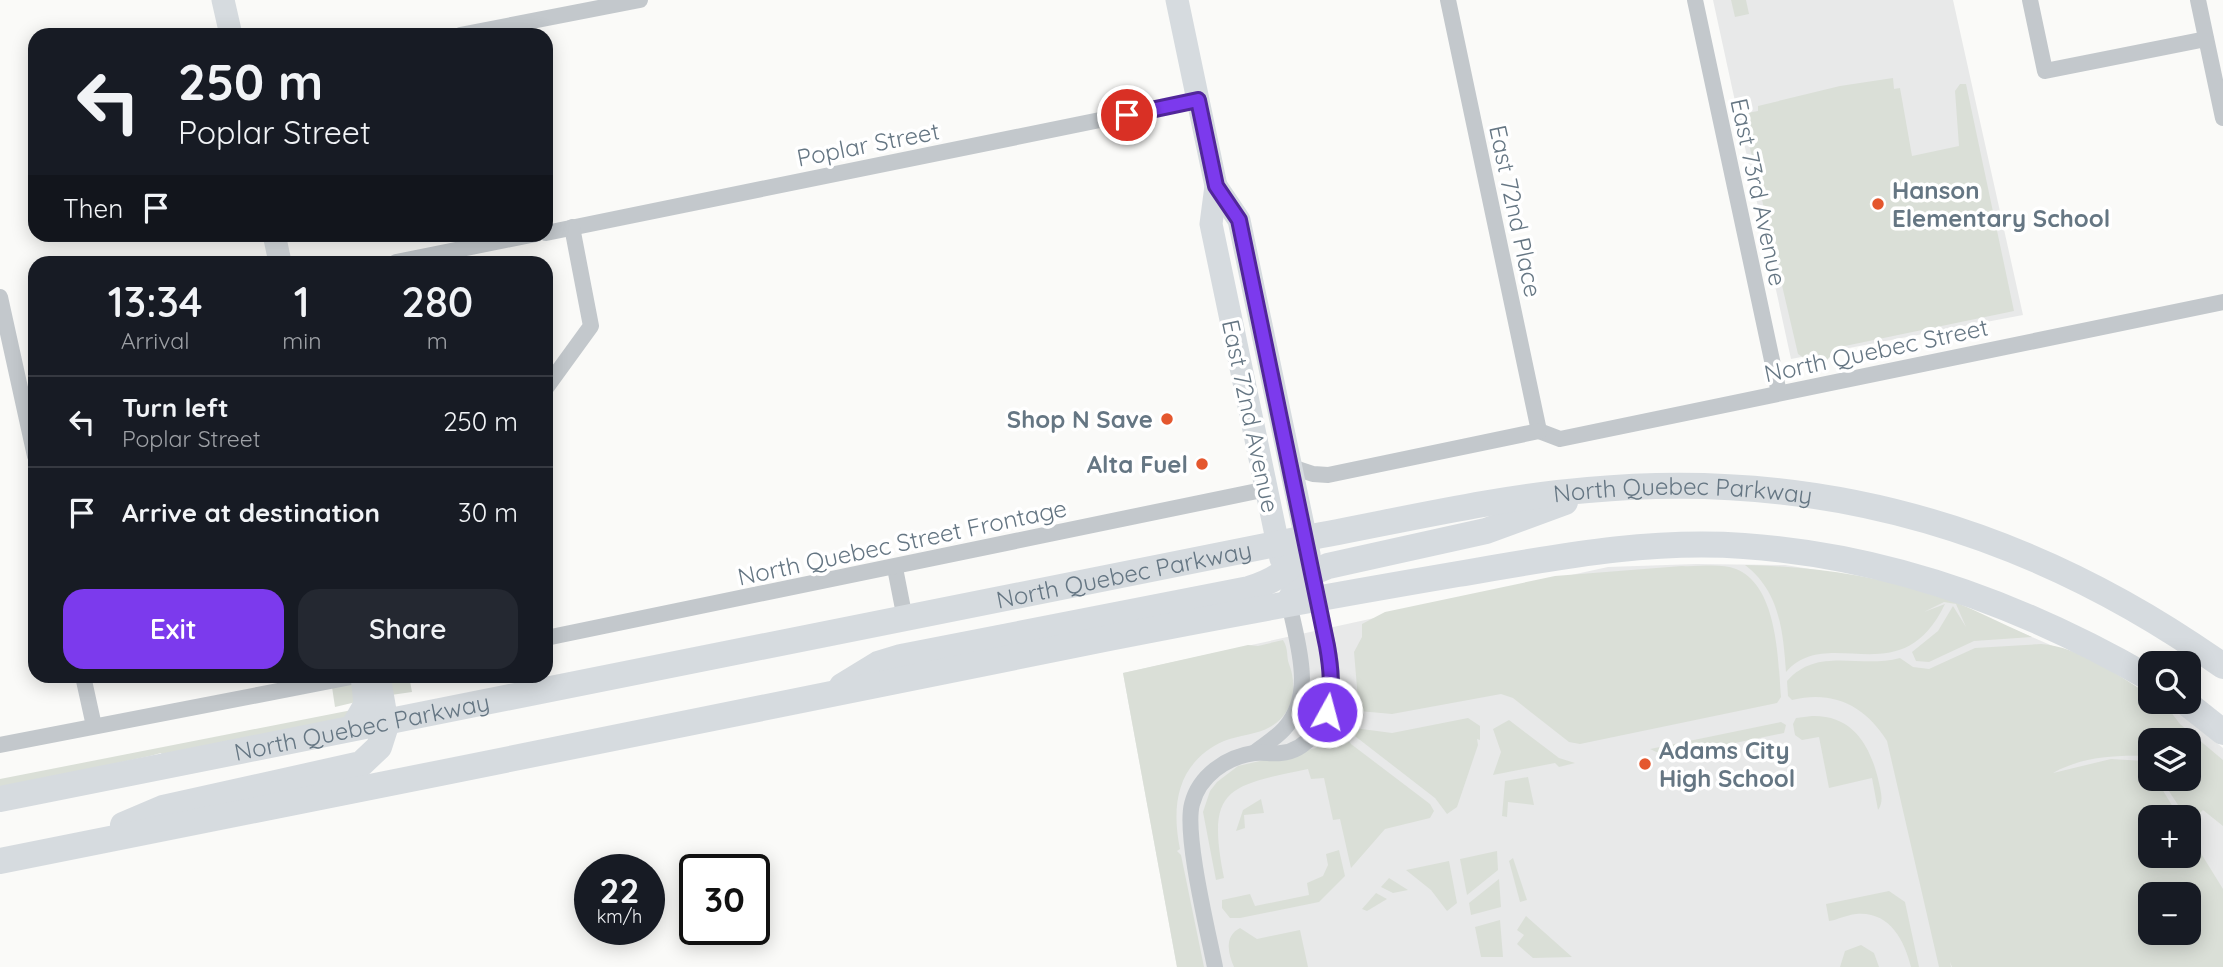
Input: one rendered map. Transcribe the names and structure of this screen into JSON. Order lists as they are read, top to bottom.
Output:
{
  "streets": {
    "main road": ["East 72nd Avenue", "North Quebec Parkway"],
    "street": [
      "Poplar Street",
      "East 73rd Avenue",
      "East 72nd Place",
      "North Quebec Street",
      "North Quebec Street Frontage"
    ]
  },
  "crossings": [
    ["Poplar Street", "East 72nd Avenue"],
    ["East 73rd Avenue", "North Quebec Street"],
    ["East 72nd Place", "North Quebec Street"],
    ["East 72nd Avenue", "North Quebec Parkway"],
    ["East 72nd Avenue", "North Quebec Street Frontage"]
  ],
  "places": [
    "Hanson Elementary School",
    "Shop N Save",
    "Alta Fuel",
    "Adams City High School"
  ],
  "page": {
    "turn": ["250 m", "Poplar Street"],
    "then": "Then",
    "eta": [
      "13:34",
      "Arrival",
      "1",
      "min",
      "280",
      "m"
    ],
    "list": [
      {
        "name": "Turn left",
        "note": "Poplar Street",
        "value": "250 m"
      },
      {
        "name": "Arrive at destination",
        "value": "30 m"
      }
    ],
    "buttons": ["Exit", "Share"],
    "map_buttons": ["+", "−"],
    "speed": "22 km/h",
    "limit": "30"
  }
}
